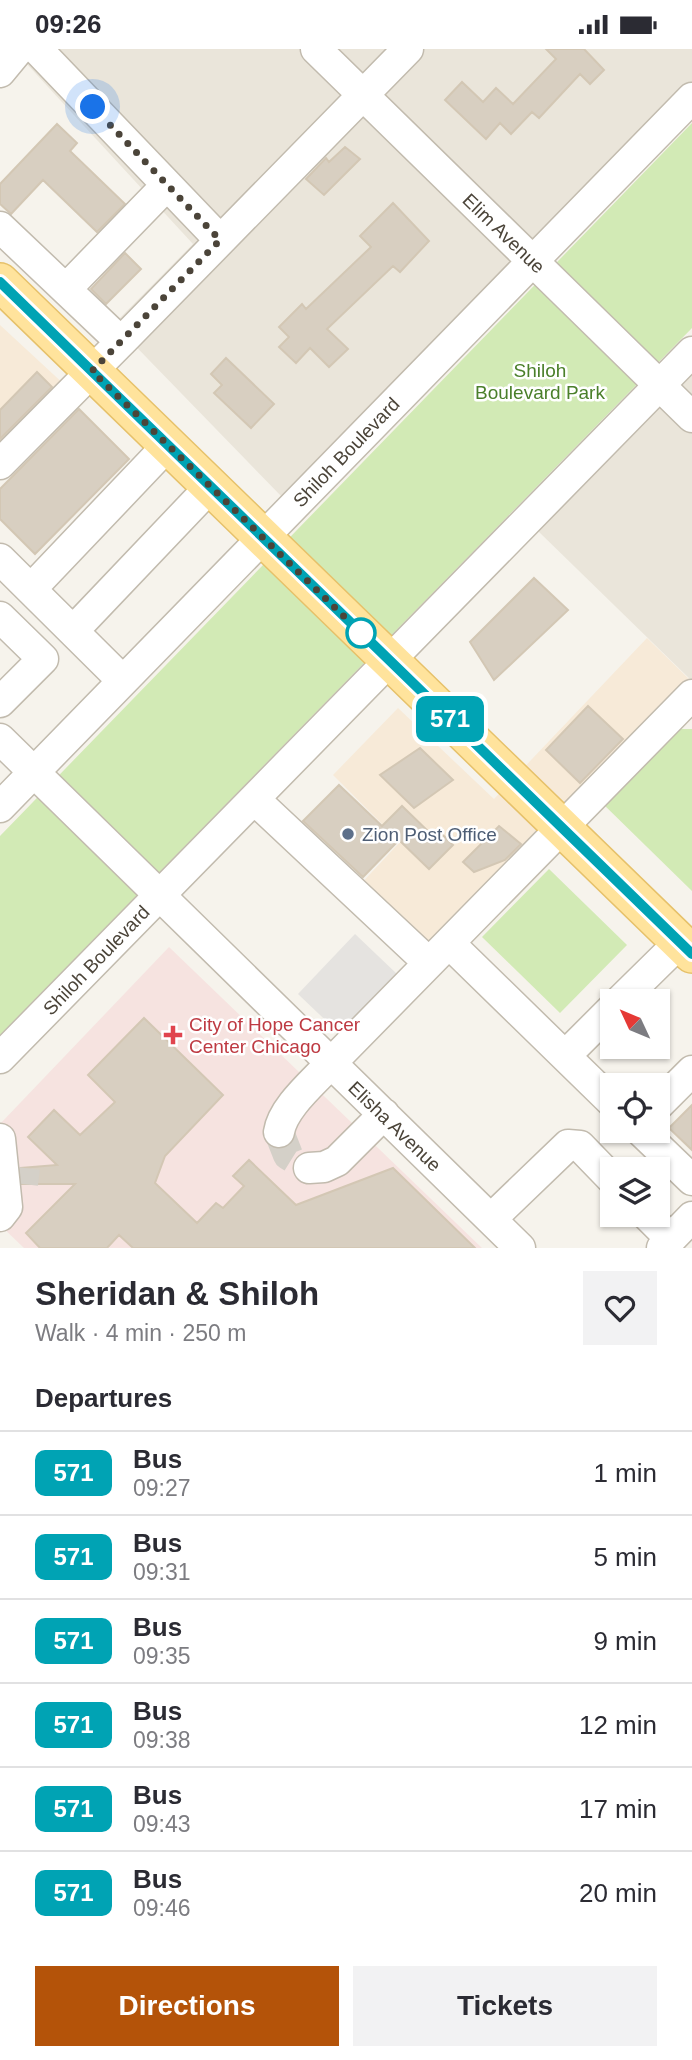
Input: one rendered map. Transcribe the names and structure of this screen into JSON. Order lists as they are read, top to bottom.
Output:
{
  "streets": {
    "street": ["Elim Avenue", "Shiloh Boulevard", "Elisha Avenue"]
  },
  "crossings": [
    ["Elim Avenue", "Shiloh Boulevard"],
    ["Shiloh Boulevard", "Elisha Avenue"]
  ],
  "parks": ["Shiloh Boulevard Park"],
  "places": {
    "other": ["Zion Post Office"],
    "health": ["City of Hope Cancer Center Chicago"]
  },
  "lines": ["bus line 571"],
  "north": "top left",
  "page": {
    "status": "09:26",
    "on_map": "571",
    "heading": [
      ["Sheridan & Shiloh", "Walk · 4 min · 250 m"],
      "Departures"
    ],
    "list": [
      {
        "mark": "571",
        "name": "Bus",
        "note": "09:27",
        "value": "1 min"
      },
      {
        "mark": "571",
        "name": "Bus",
        "note": "09:31",
        "value": "5 min"
      },
      {
        "mark": "571",
        "name": "Bus",
        "note": "09:35",
        "value": "9 min"
      },
      {
        "mark": "571",
        "name": "Bus",
        "note": "09:38",
        "value": "12 min"
      },
      {
        "mark": "571",
        "name": "Bus",
        "note": "09:43",
        "value": "17 min"
      },
      {
        "mark": "571",
        "name": "Bus",
        "note": "09:46",
        "value": "20 min"
      }
    ],
    "buttons": ["Directions", "Tickets"]
  }
}
